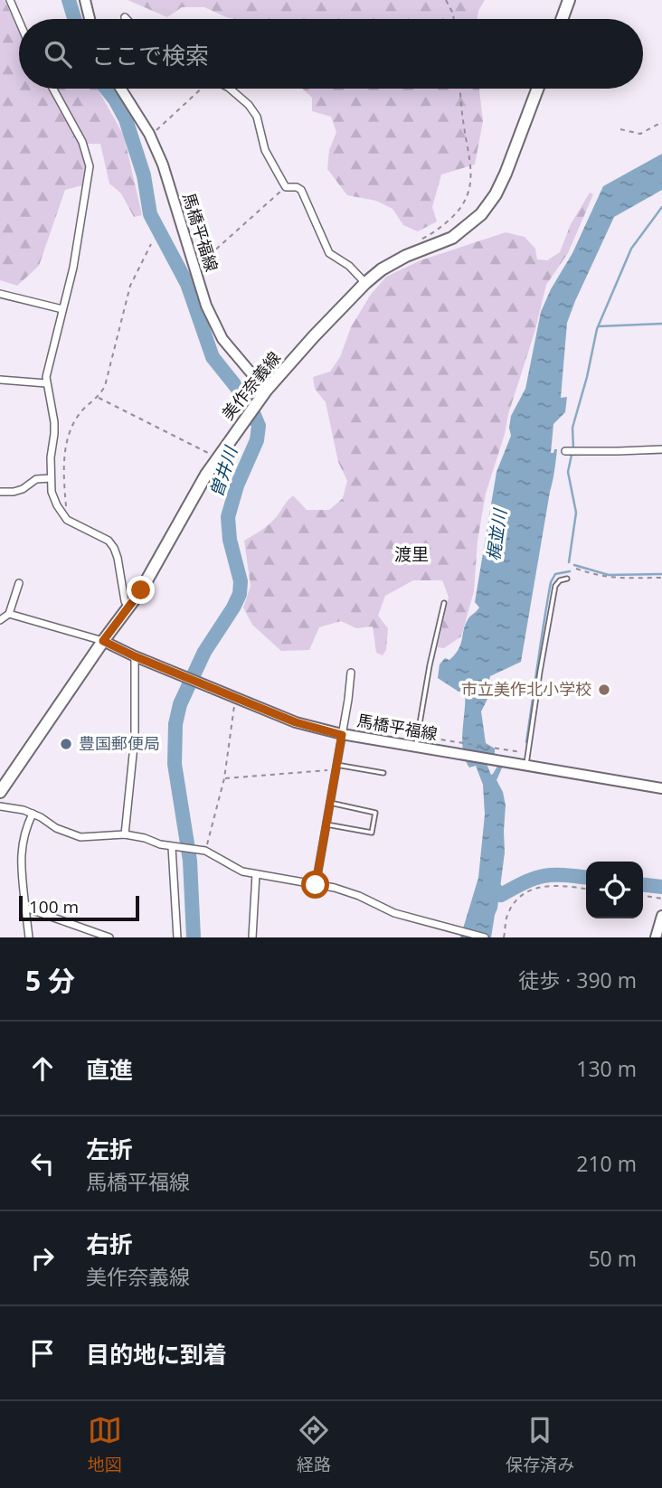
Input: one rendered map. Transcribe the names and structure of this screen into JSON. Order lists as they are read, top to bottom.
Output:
{
  "streets": {
    "main road": ["馬橋平福線", "美作奈義線"]
  },
  "crossings": [
    ["馬橋平福線", "美作奈義線"]
  ],
  "districts": ["渡里"],
  "water": ["曽井川", "梶並川"],
  "places": ["市立美作北小学校", "豊国郵便局"],
  "scale_bar": "100 m",
  "page": {
    "search": "ここで検索",
    "scale": "100 m",
    "heading": ["5 分", "徒歩 · 390 m"],
    "list": [
      ["直進", "130 m"],
      ["左折", "馬橋平福線", "210 m"],
      ["右折", "美作奈義線", "50 m"],
      "目的地に到着"
    ],
    "nav": ["地図", "経路", "保存済み"]
  }
}
